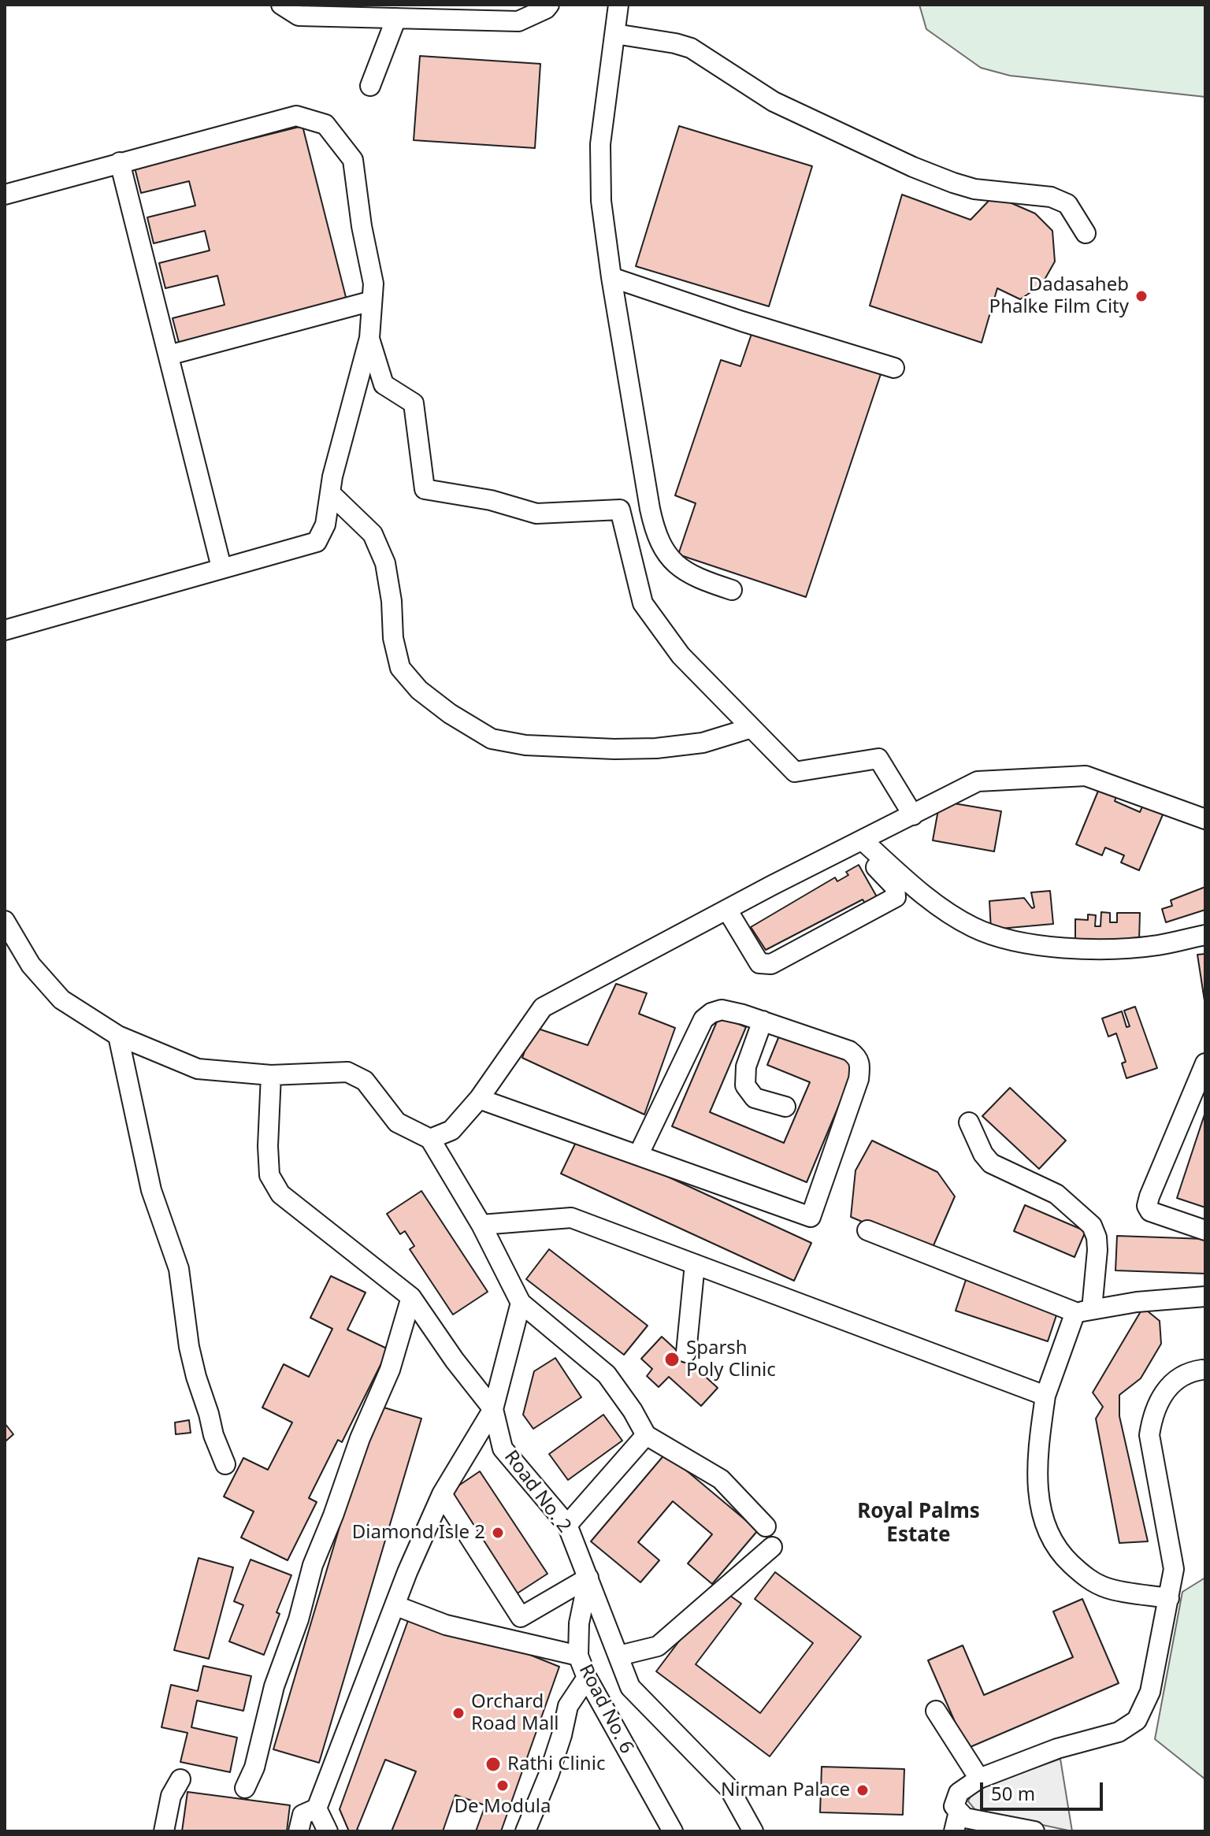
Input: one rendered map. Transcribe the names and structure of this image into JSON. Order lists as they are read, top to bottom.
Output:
{
  "streets": {
    "street": ["Road No. 2", "Road No. 6"]
  },
  "crossings": [
    ["Road No. 2", "Road No. 6"]
  ],
  "districts": ["Royal Palms Estate"],
  "places": [
    "Dadasaheb Phalke Film City",
    "Sparsh Poly Clinic",
    "Diamond Isle 2",
    "Orchard Road Mall",
    "Rathi Clinic",
    "De Modula",
    "Nirman Palace"
  ],
  "scale_bar": "50 m"
}
